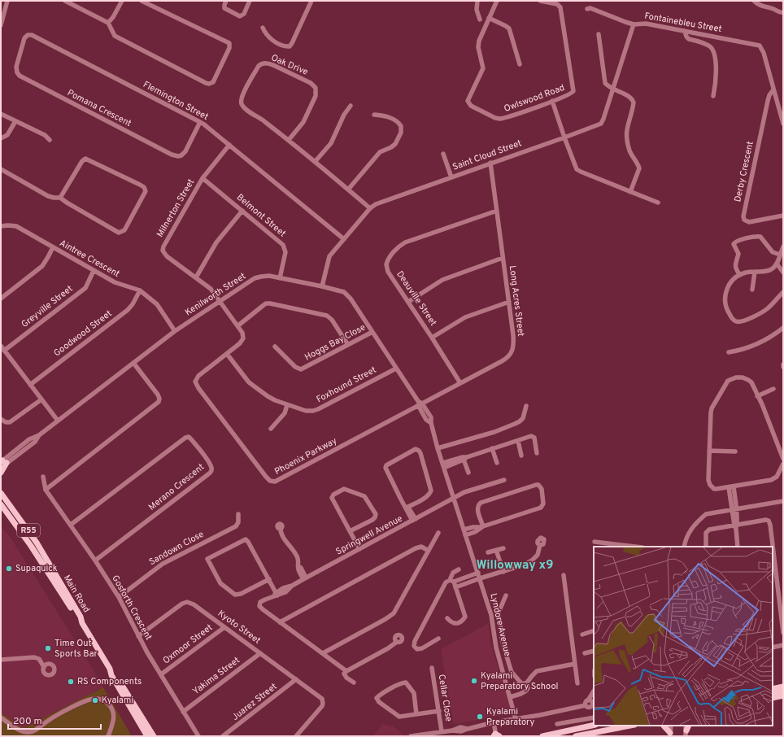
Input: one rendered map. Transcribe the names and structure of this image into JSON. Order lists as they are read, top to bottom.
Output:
{
  "streets": {
    "main road": ["R55", "Main Road"],
    "street": [
      "Fontainebleu Street",
      "Oak Drive",
      "Owlswood Road",
      "Flemington Street",
      "Pomana Crescent",
      "Saint Cloud Street",
      "Derby Crescent",
      "Milnerton Street",
      "Belmont Street",
      "Aintree Crescent",
      "Kenilworth Street",
      "Deauville Street",
      "Long Acres Street",
      "Greyville Street",
      "Goodwood Street",
      "Hoggs Bay Close",
      "Foxhound Street",
      "Phoenix Parkway",
      "Merano Crescent",
      "Springwell Avenue",
      "Sandown Close",
      "Gosforth Crescent",
      "Lyndore Avenue",
      "Kyoto Street",
      "Oxmoor Street",
      "Yakima Street",
      "Cellar Close",
      "Juarez Street"
    ]
  },
  "crossings": [
    ["Fontainebleu Street", "Saint Cloud Street"],
    ["Fontainebleu Street", "Derby Crescent"],
    ["Oak Drive", "Saint Cloud Street"],
    ["Flemington Street", "Pomana Crescent"],
    ["Flemington Street", "Saint Cloud Street"],
    ["Flemington Street", "Milnerton Street"],
    ["Saint Cloud Street", "Kenilworth Street"],
    ["Saint Cloud Street", "Long Acres Street"],
    ["Milnerton Street", "Belmont Street"],
    ["Milnerton Street", "Kenilworth Street"],
    ["Milnerton Street", "Foxhound Street"],
    ["Milnerton Street", "Phoenix Parkway"],
    ["Belmont Street", "Kenilworth Street"],
    ["Aintree Crescent", "Kenilworth Street"],
    ["Aintree Crescent", "Greyville Street"],
    ["Aintree Crescent", "Goodwood Street"],
    ["Kenilworth Street", "Long Acres Street"],
    ["Kenilworth Street", "Hoggs Bay Close"],
    ["Kenilworth Street", "Foxhound Street"],
    ["Kenilworth Street", "Phoenix Parkway"],
    ["Kenilworth Street", "Lyndore Avenue"],
    ["Deauville Street", "Long Acres Street"],
    ["Long Acres Street", "Phoenix Parkway"],
    ["Long Acres Street", "Lyndore Avenue"],
    ["Phoenix Parkway", "Lyndore Avenue"],
    ["Merano Crescent", "Gosforth Crescent"],
    ["R55", "Main Road"],
    ["Springwell Avenue", "Lyndore Avenue"],
    ["Sandown Close", "Gosforth Crescent"],
    ["Gosforth Crescent", "Kyoto Street"],
    ["Gosforth Crescent", "Oxmoor Street"],
    ["Gosforth Crescent", "Yakima Street"],
    ["Kyoto Street", "Oxmoor Street"],
    ["Kyoto Street", "Yakima Street"],
    ["Kyoto Street", "Juarez Street"]
  ],
  "districts": ["Willowway x9"],
  "places": [
    "Supaquick",
    "Time Out Sports Bar",
    "Kyalami Preparatory School",
    "RS Components",
    "Kyalami",
    "Kyalami Preparatory"
  ],
  "scale_bar": "200 m"
}
